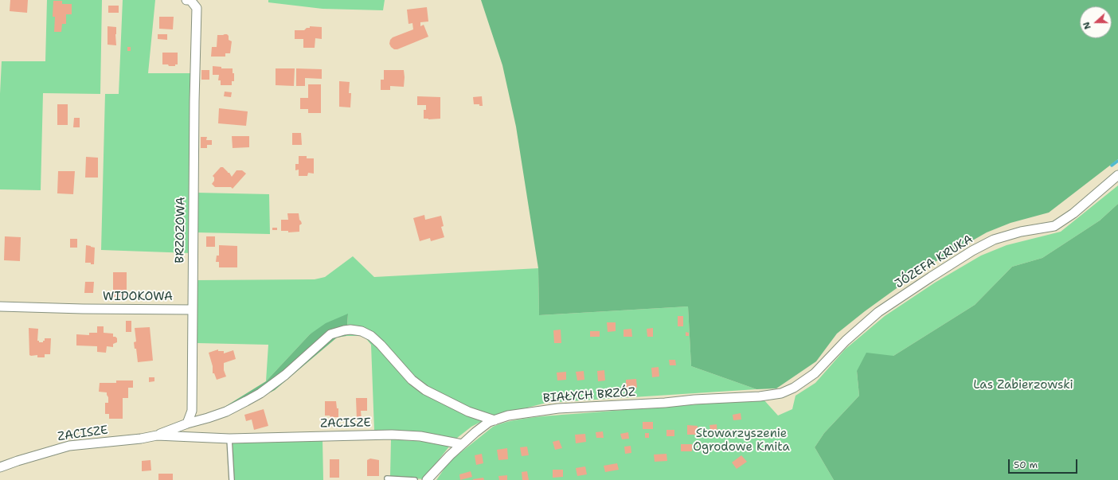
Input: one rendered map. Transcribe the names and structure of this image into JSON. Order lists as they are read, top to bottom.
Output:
{
  "streets": {
    "street": [
      "BRZOZOWA",
      "JÓZEFA KRUKA",
      "WIDOKOWA",
      "BIAŁYCH BRZÓZ",
      "ZACISZE"
    ]
  },
  "crossings": [
    ["BRZOZOWA", "WIDOKOWA"],
    ["JÓZEFA KRUKA", "BIAŁYCH BRZÓZ"],
    ["BIAŁYCH BRZÓZ", "ZACISZE"]
  ],
  "parks": ["Las Zabierzowski", "Stowarzyszenie Ogrodowe Kmita"],
  "scale_bar": "50 m",
  "north": "left"
}
